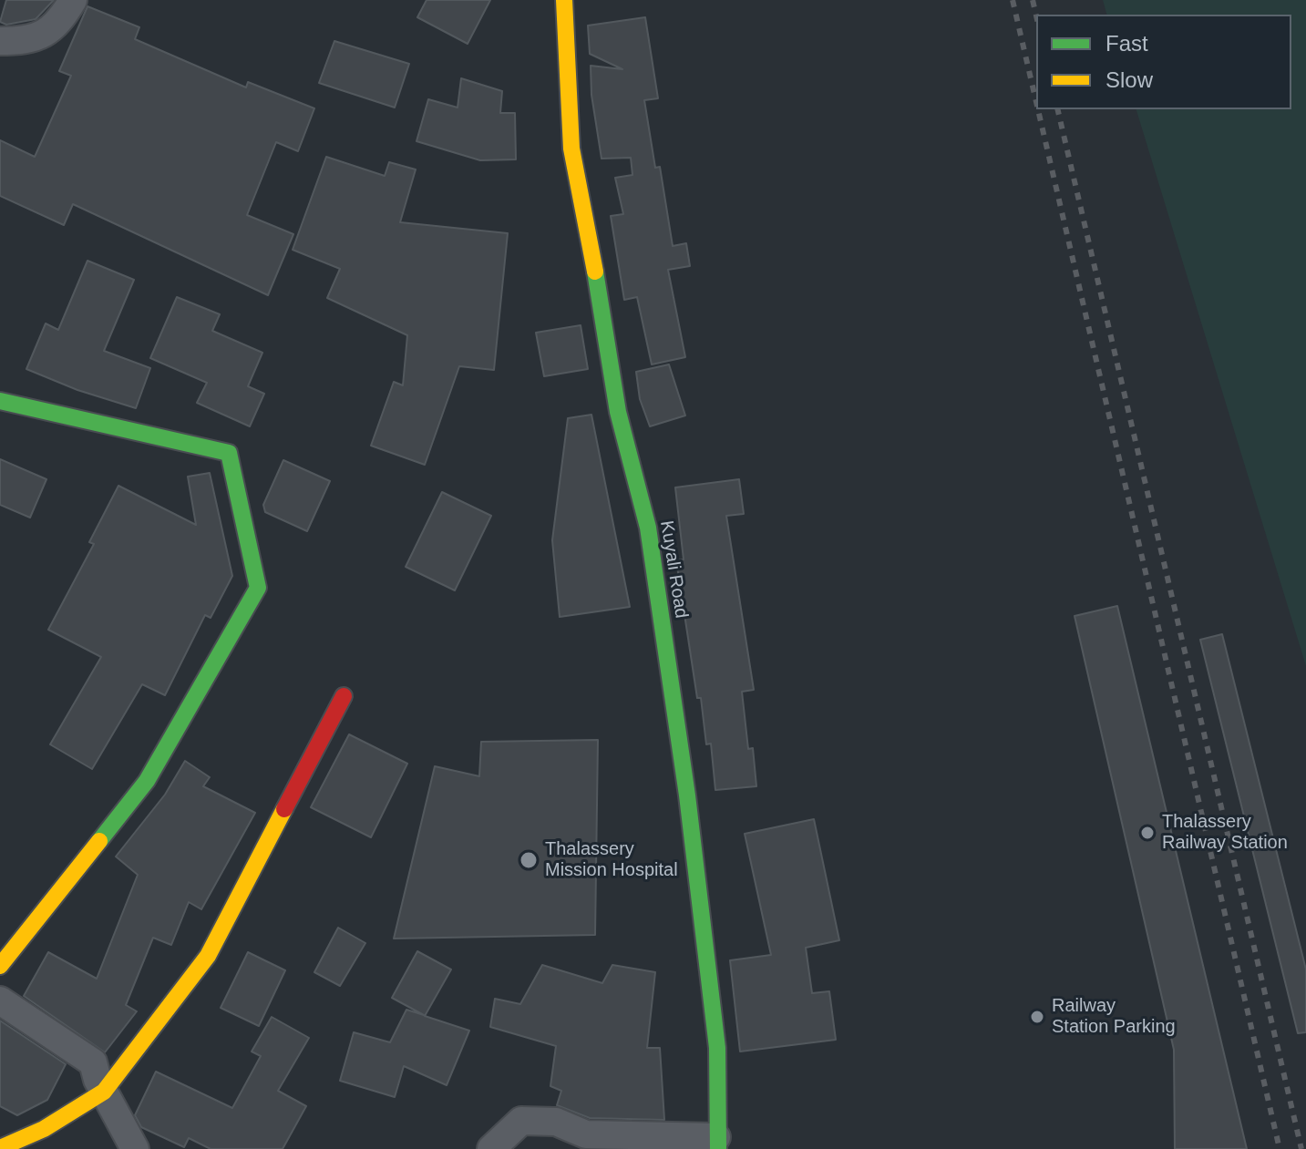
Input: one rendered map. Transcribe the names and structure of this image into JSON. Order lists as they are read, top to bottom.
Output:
{
  "streets": {
    "street": ["Kuyali Road"]
  },
  "places": ["Thalassery Railway Station", "Thalassery Mission Hospital", "Railway Station Parking"],
  "legend": ["Fast", "Slow"]
}
